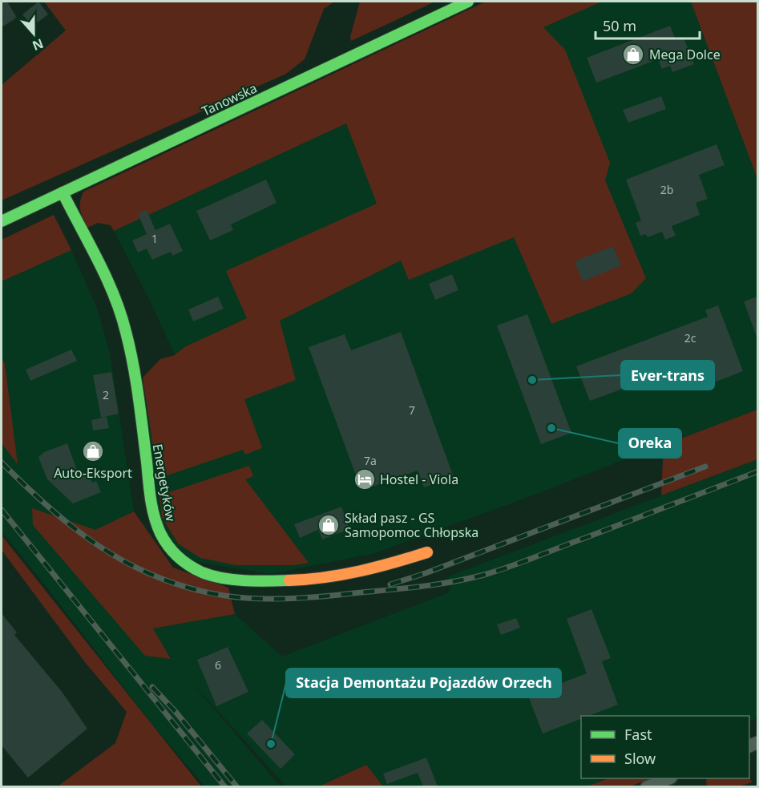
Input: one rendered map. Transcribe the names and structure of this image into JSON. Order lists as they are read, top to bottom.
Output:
{
  "streets": {
    "street": ["Tanowska", "Energetyków"]
  },
  "crossings": [
    ["Tanowska", "Energetyków"]
  ],
  "places": {
    "shop": ["Mega Dolce", "Auto-Eksport", "Skład pasz - GS Samopomoc Chłopska"],
    "other": ["Ever-trans", "Oreka", "Stacja Demontażu Pojazdów Orzech"],
    "hotel": ["Hostel - Viola"]
  },
  "house_numbers": [
    "2b",
    "1",
    "2c",
    "2",
    "7",
    "7a",
    "6"
  ],
  "legend": ["Fast", "Slow"],
  "scale_bar": "50 m",
  "north": "bottom"
}
